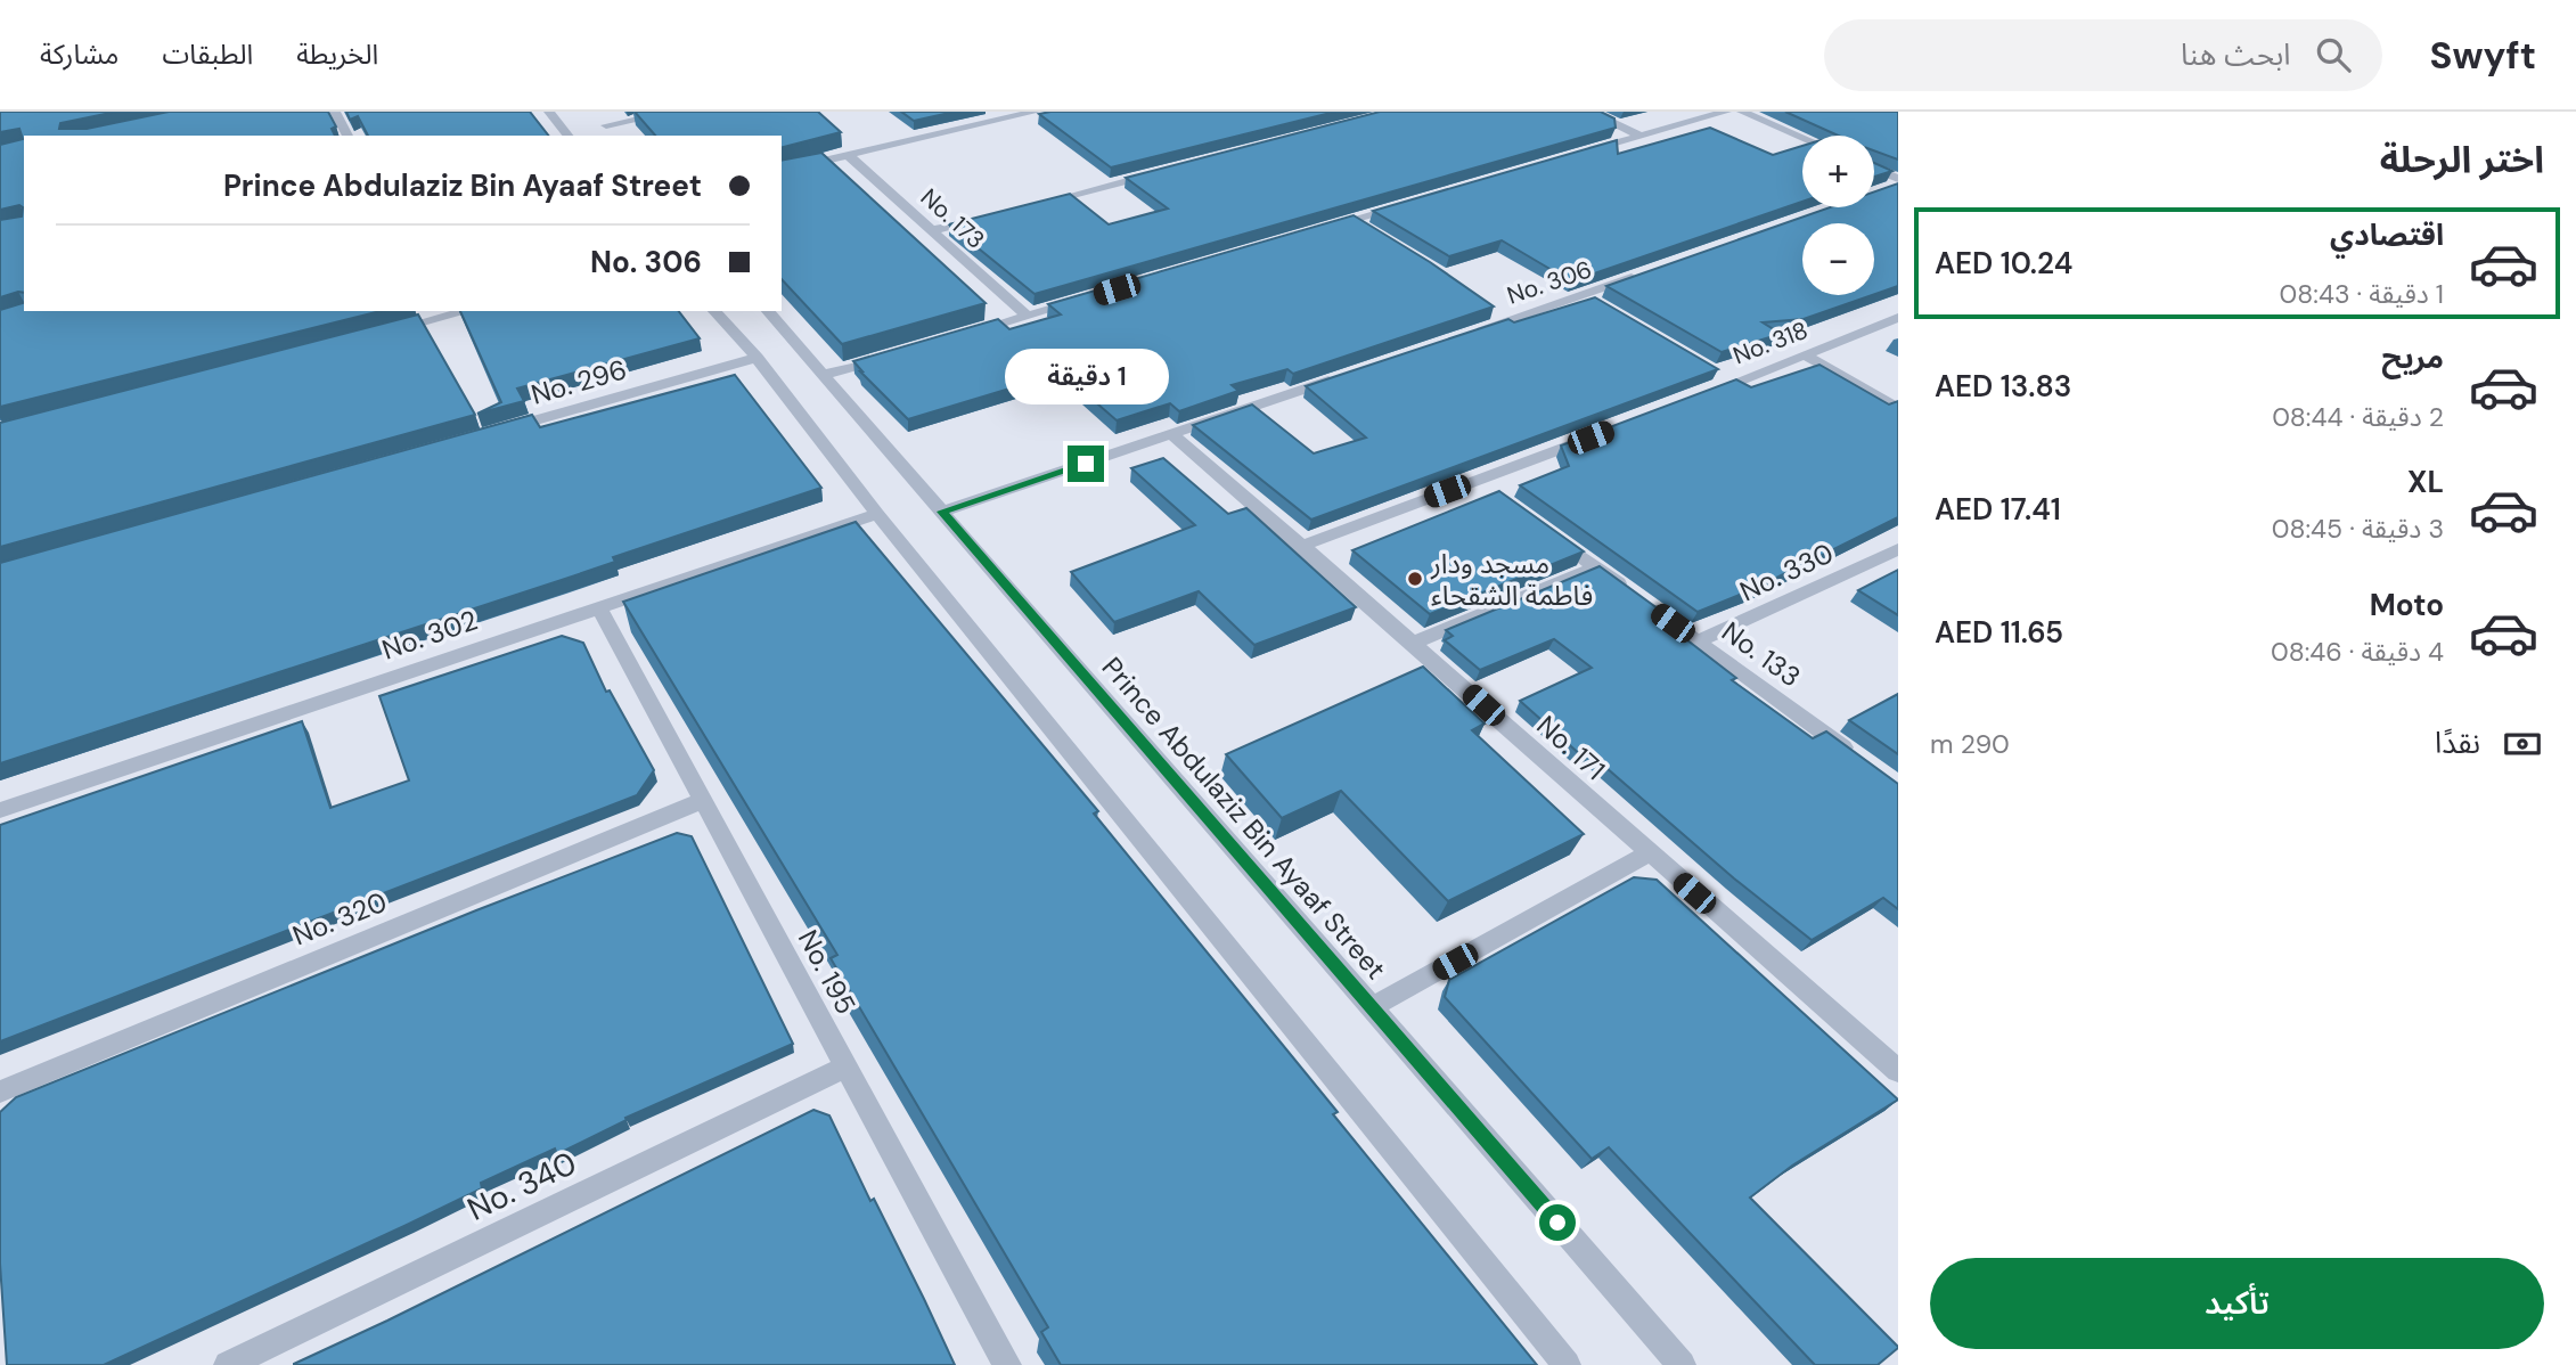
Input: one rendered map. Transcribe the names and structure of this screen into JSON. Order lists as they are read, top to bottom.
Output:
{
  "streets": {
    "street": [
      "No. 173",
      "No. 306",
      "No. 318",
      "No. 296",
      "No. 330",
      "No. 302",
      "No. 133",
      "No. 171",
      "Prince Abdulaziz Bin Ayaaf Street",
      "No. 320",
      "No. 195",
      "No. 340"
    ]
  },
  "crossings": [
    ["No. 330", "No. 133"],
    ["No. 302", "No. 195"],
    ["No. 320", "No. 195"],
    ["No. 195", "No. 340"]
  ],
  "places": ["مسجد ودار فاطمة الشقحاء"],
  "page": {
    "header": "Swyft",
    "search": "ابحث هنا",
    "nav": ["الخريطة", "الطبقات", "مشاركة"],
    "heading": "اختر الرحلة",
    "map_buttons": ["+", "−"],
    "banner": ["Prince Abdulaziz Bin Ayaaf Street", "No. 306"],
    "list": [
      {
        "name": "اقتصادي",
        "note": "1 دقيقة · 08:43",
        "value": "AED 10.24"
      },
      {
        "name": "مريح",
        "note": "2 دقيقة · 08:44",
        "value": "AED 13.83"
      },
      {
        "name": "XL",
        "note": "3 دقيقة · 08:45",
        "value": "AED 17.41"
      },
      {
        "name": "Moto",
        "note": "4 دقيقة · 08:46",
        "value": "AED 11.65"
      }
    ],
    "bubble": "1 دقيقة",
    "pay": ["نقدًا", "290 m"],
    "buttons": "تأكيد"
  }
}
